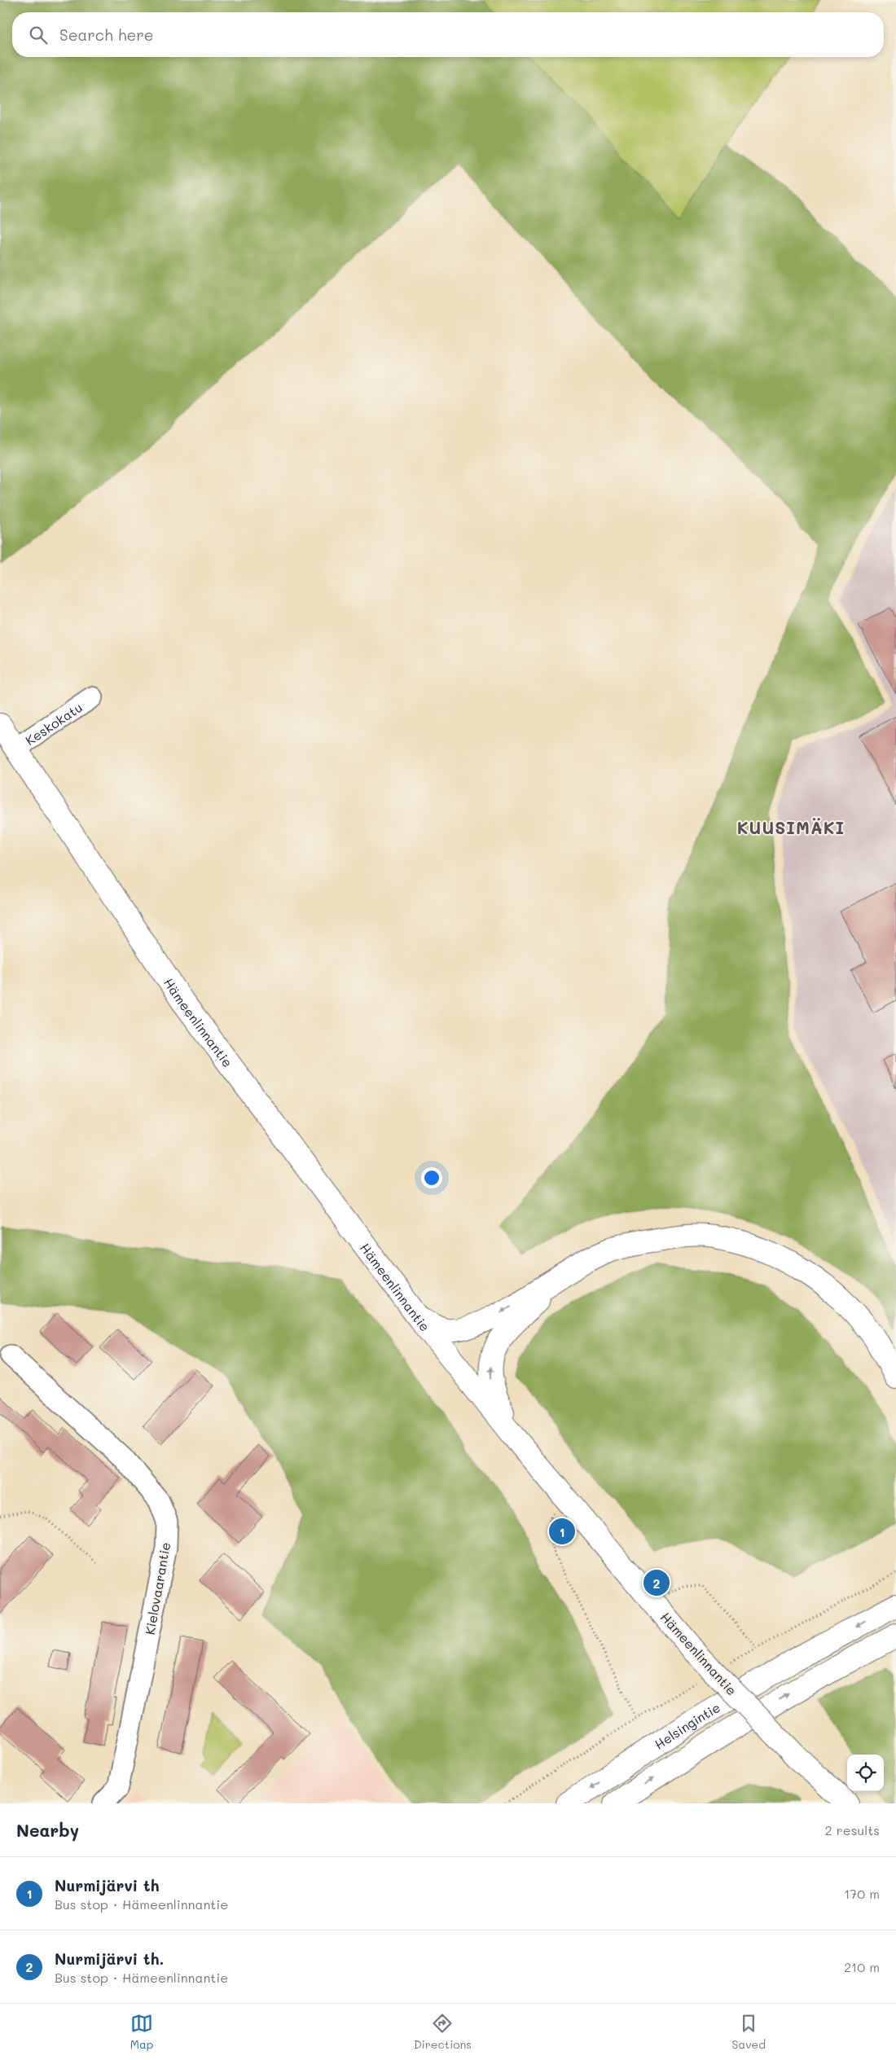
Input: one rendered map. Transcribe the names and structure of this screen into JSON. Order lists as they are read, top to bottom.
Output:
{
  "streets": {
    "main road": ["Hämeenlinnantie", "Helsingintie"],
    "street": ["Keskokatu", "Kielovaarantie"]
  },
  "crossings": [
    ["Keskokatu", "Hämeenlinnantie"]
  ],
  "districts": ["KUUSIMÄKI"],
  "page": {
    "search": "Search here",
    "pins": ["1", "2"],
    "heading": ["Nearby", "2 results"],
    "list": [
      {
        "mark": "1",
        "name": "Nurmijärvi th",
        "note": "Bus stop · Hämeenlinnantie",
        "value": "170 m"
      },
      {
        "mark": "2",
        "name": "Nurmijärvi th.",
        "note": "Bus stop · Hämeenlinnantie",
        "value": "210 m"
      }
    ],
    "nav": ["Map", "Directions", "Saved"]
  }
}
